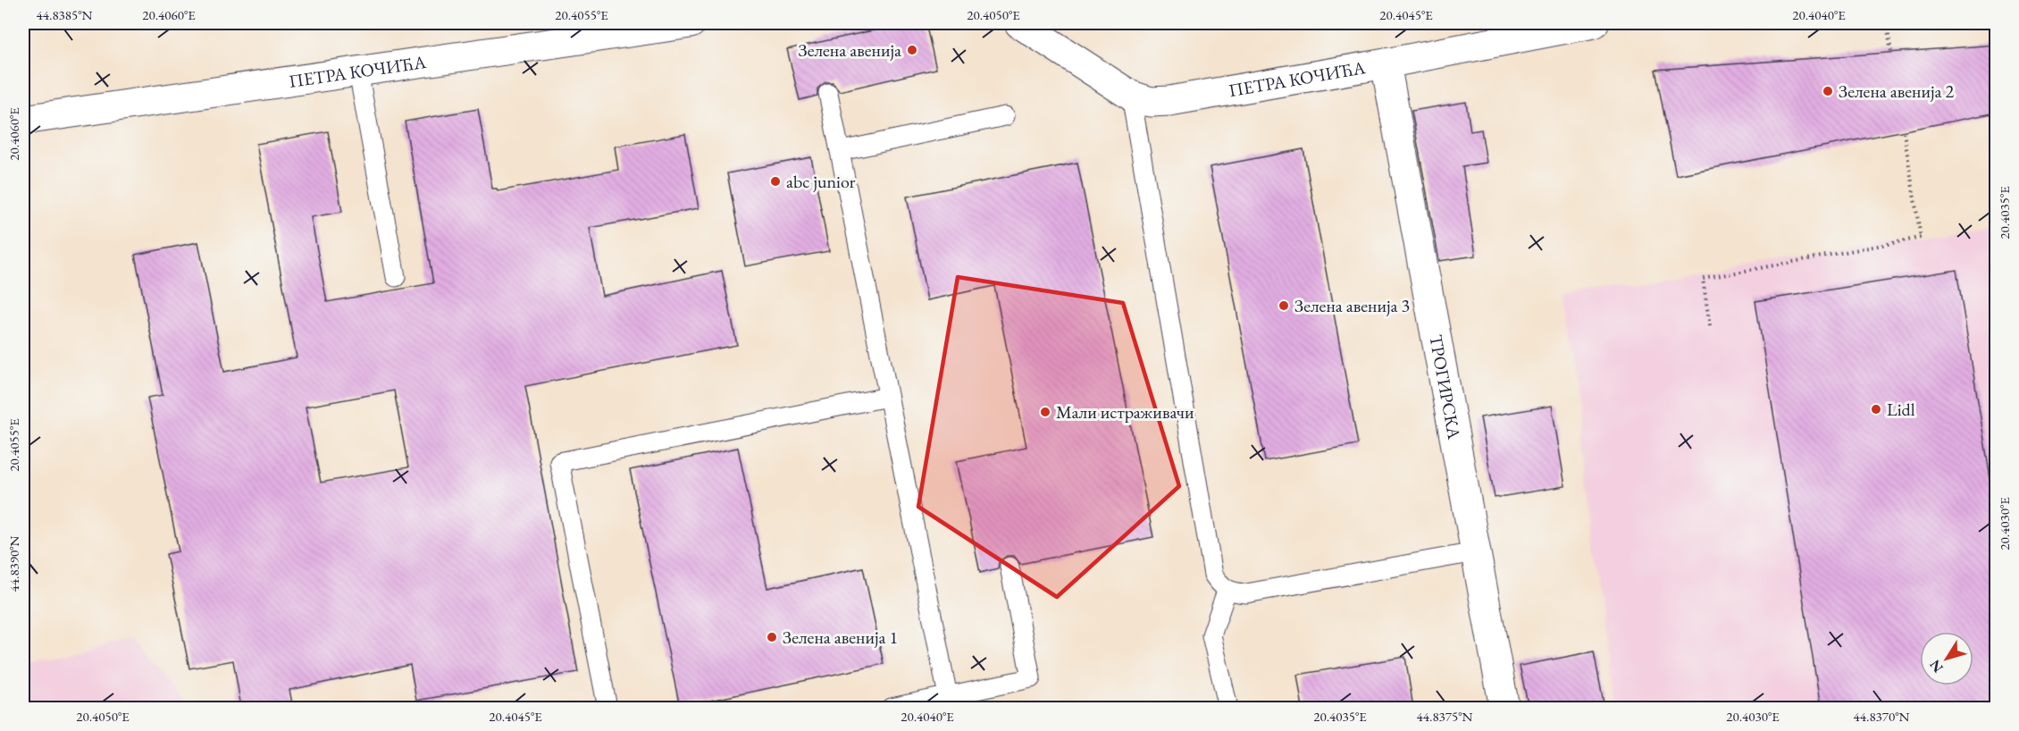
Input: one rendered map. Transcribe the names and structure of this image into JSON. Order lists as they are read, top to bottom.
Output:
{
  "streets": {
    "street": ["ПЕТРА КОЧИЋА", "ТРОГИРСКА"]
  },
  "crossings": [
    ["ПЕТРА КОЧИЋА", "ТРОГИРСКА"]
  ],
  "places": [
    "Зелена авенија",
    "Зелена авенија 2",
    "abc junior",
    "Зелена авенија 3",
    "Lidl",
    "Мали истраживачи",
    "Зелена авенија 1"
  ],
  "north": "bottom left",
  "coordinates": [
    "44.8385°N",
    "20.4060°E",
    "20.4055°E",
    "20.4050°E",
    "20.4045°E",
    "20.4040°E",
    "20.4035°E",
    "20.4030°E",
    "44.8390°N",
    "44.8375°N",
    "44.8370°N"
  ]
}
